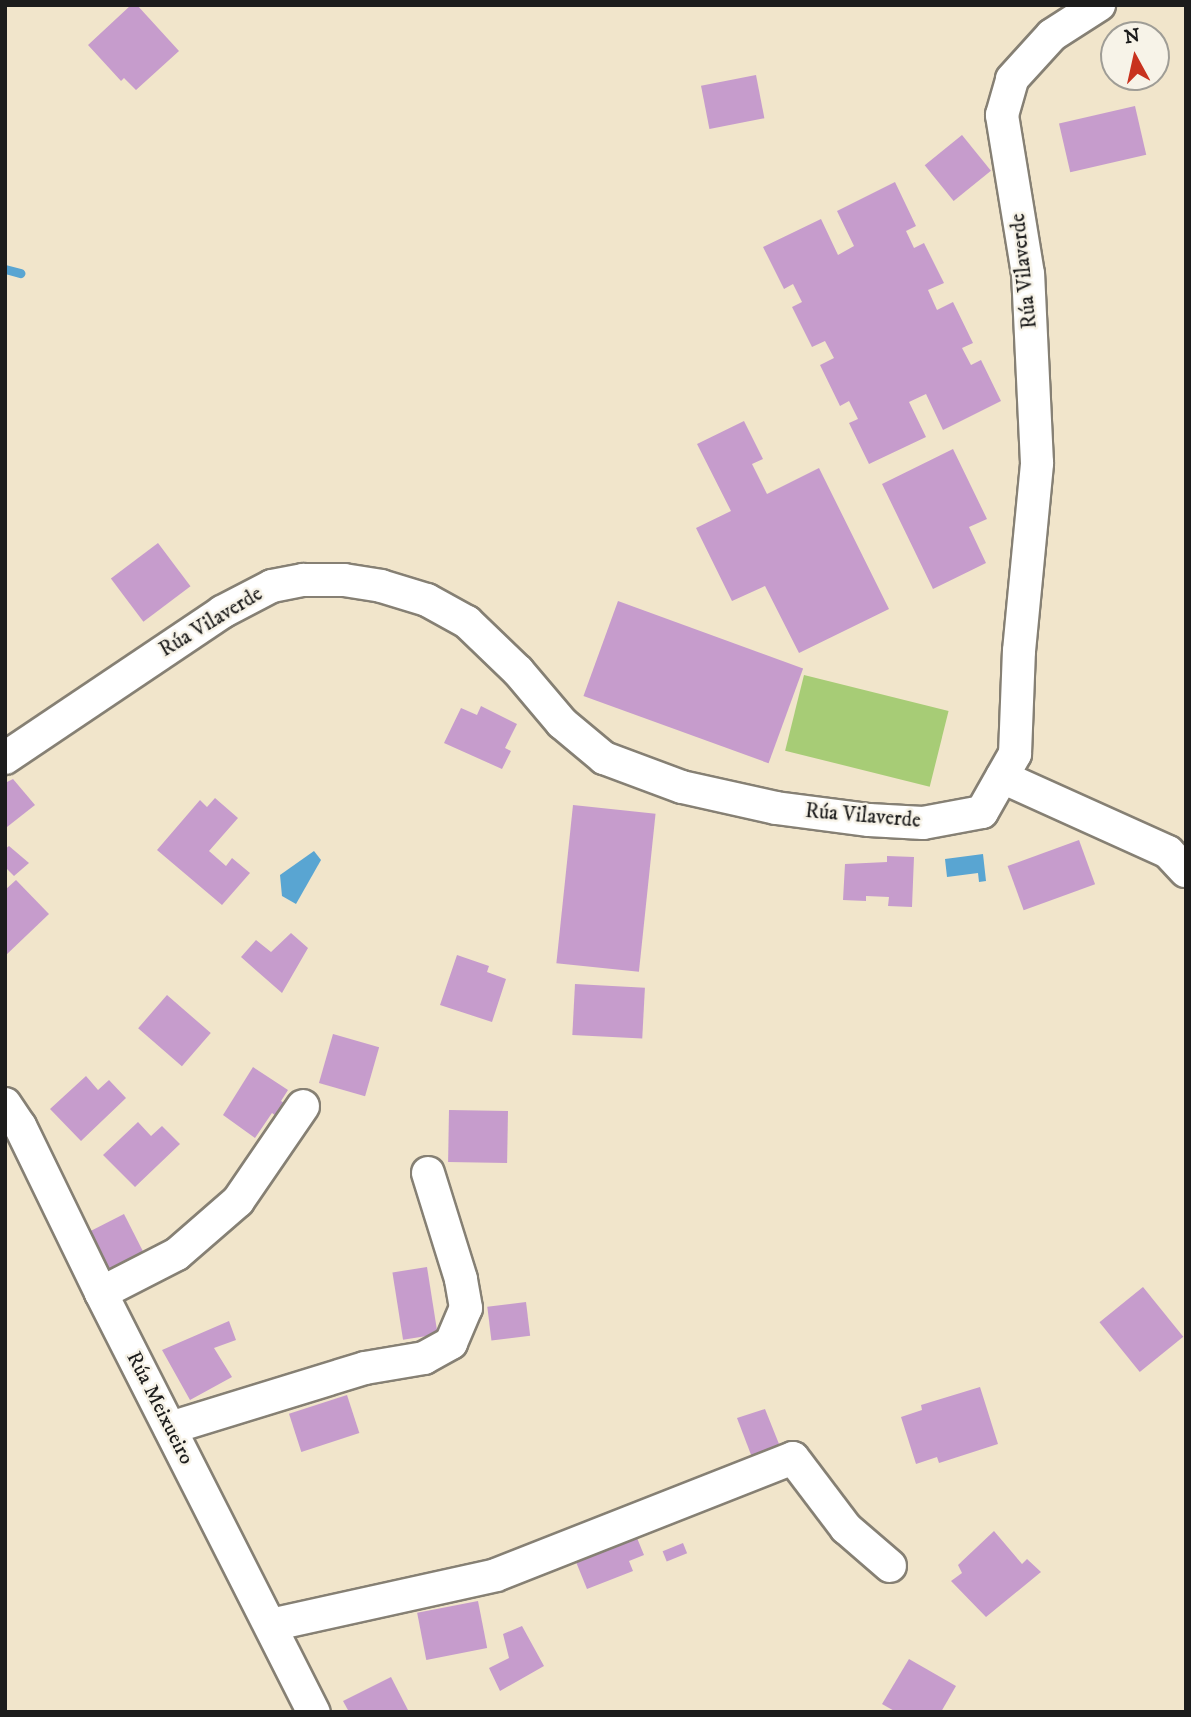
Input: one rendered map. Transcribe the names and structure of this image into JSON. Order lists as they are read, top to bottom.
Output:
{
  "streets": {
    "street": ["Rúa Vilaverde", "Rúa Meixueiro"]
  },
  "north": "top"
}
